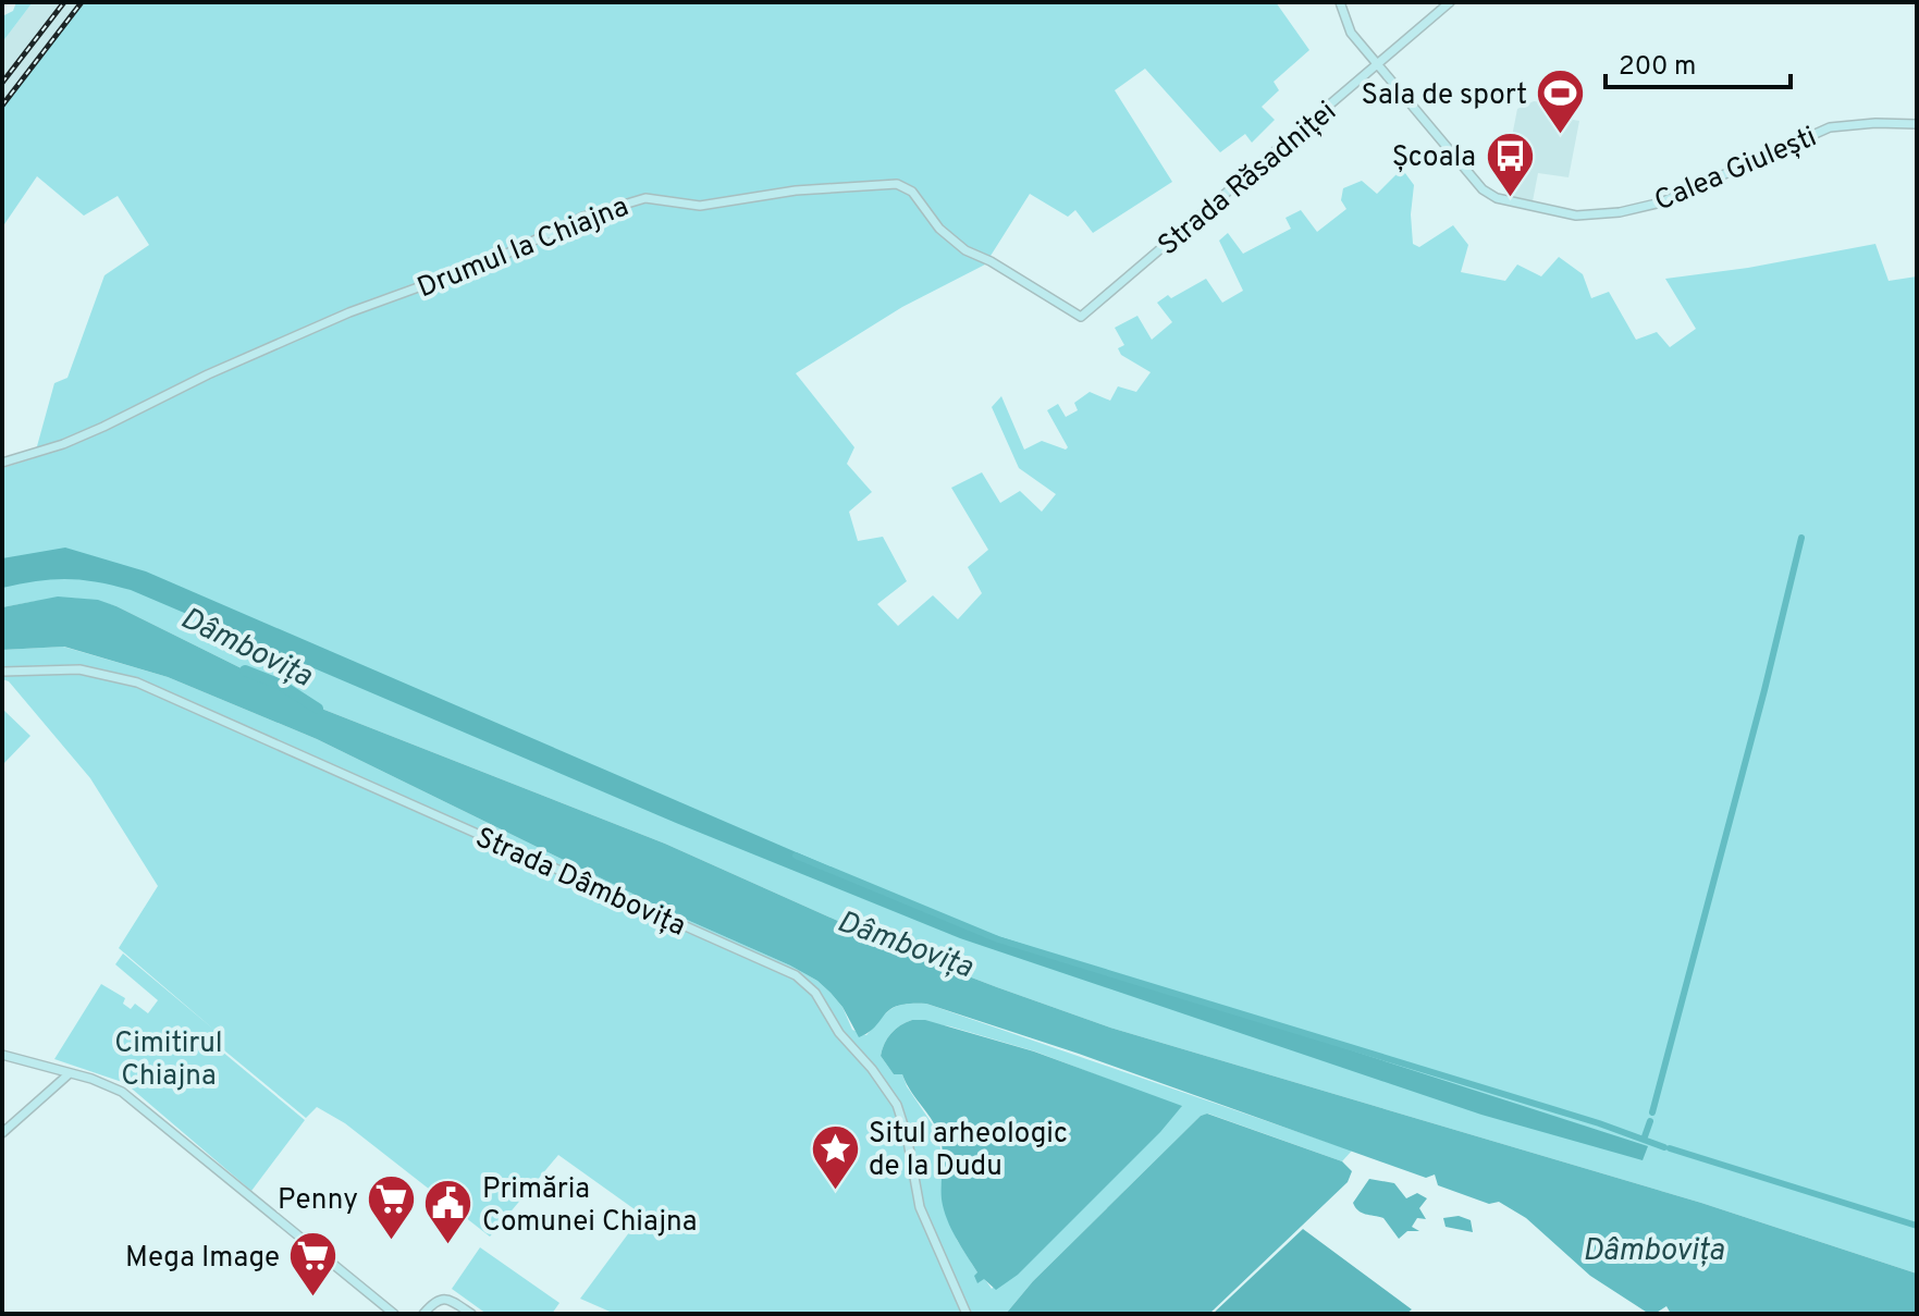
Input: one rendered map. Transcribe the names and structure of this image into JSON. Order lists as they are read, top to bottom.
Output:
{
  "streets": {
    "main road": [
      "Calea Giulești",
      "Strada Răsadniței",
      "Drumul la Chiajna",
      "Strada Dâmbovița"
    ]
  },
  "crossings": [
    ["Calea Giulești", "Strada Răsadniței"],
    ["Strada Răsadniței", "Drumul la Chiajna"]
  ],
  "water": ["Dâmbovița"],
  "parks": ["Cimitirul Chiajna"],
  "places": {
    "sports": ["Sala de sport"],
    "bus stop": ["Școala"],
    "place": ["Situl arheologic de la Dudu"],
    "supermarket": ["Penny", "Mega Image"],
    "public building": ["Primăria Comunei Chiajna"]
  },
  "scale_bar": "200 m"
}
